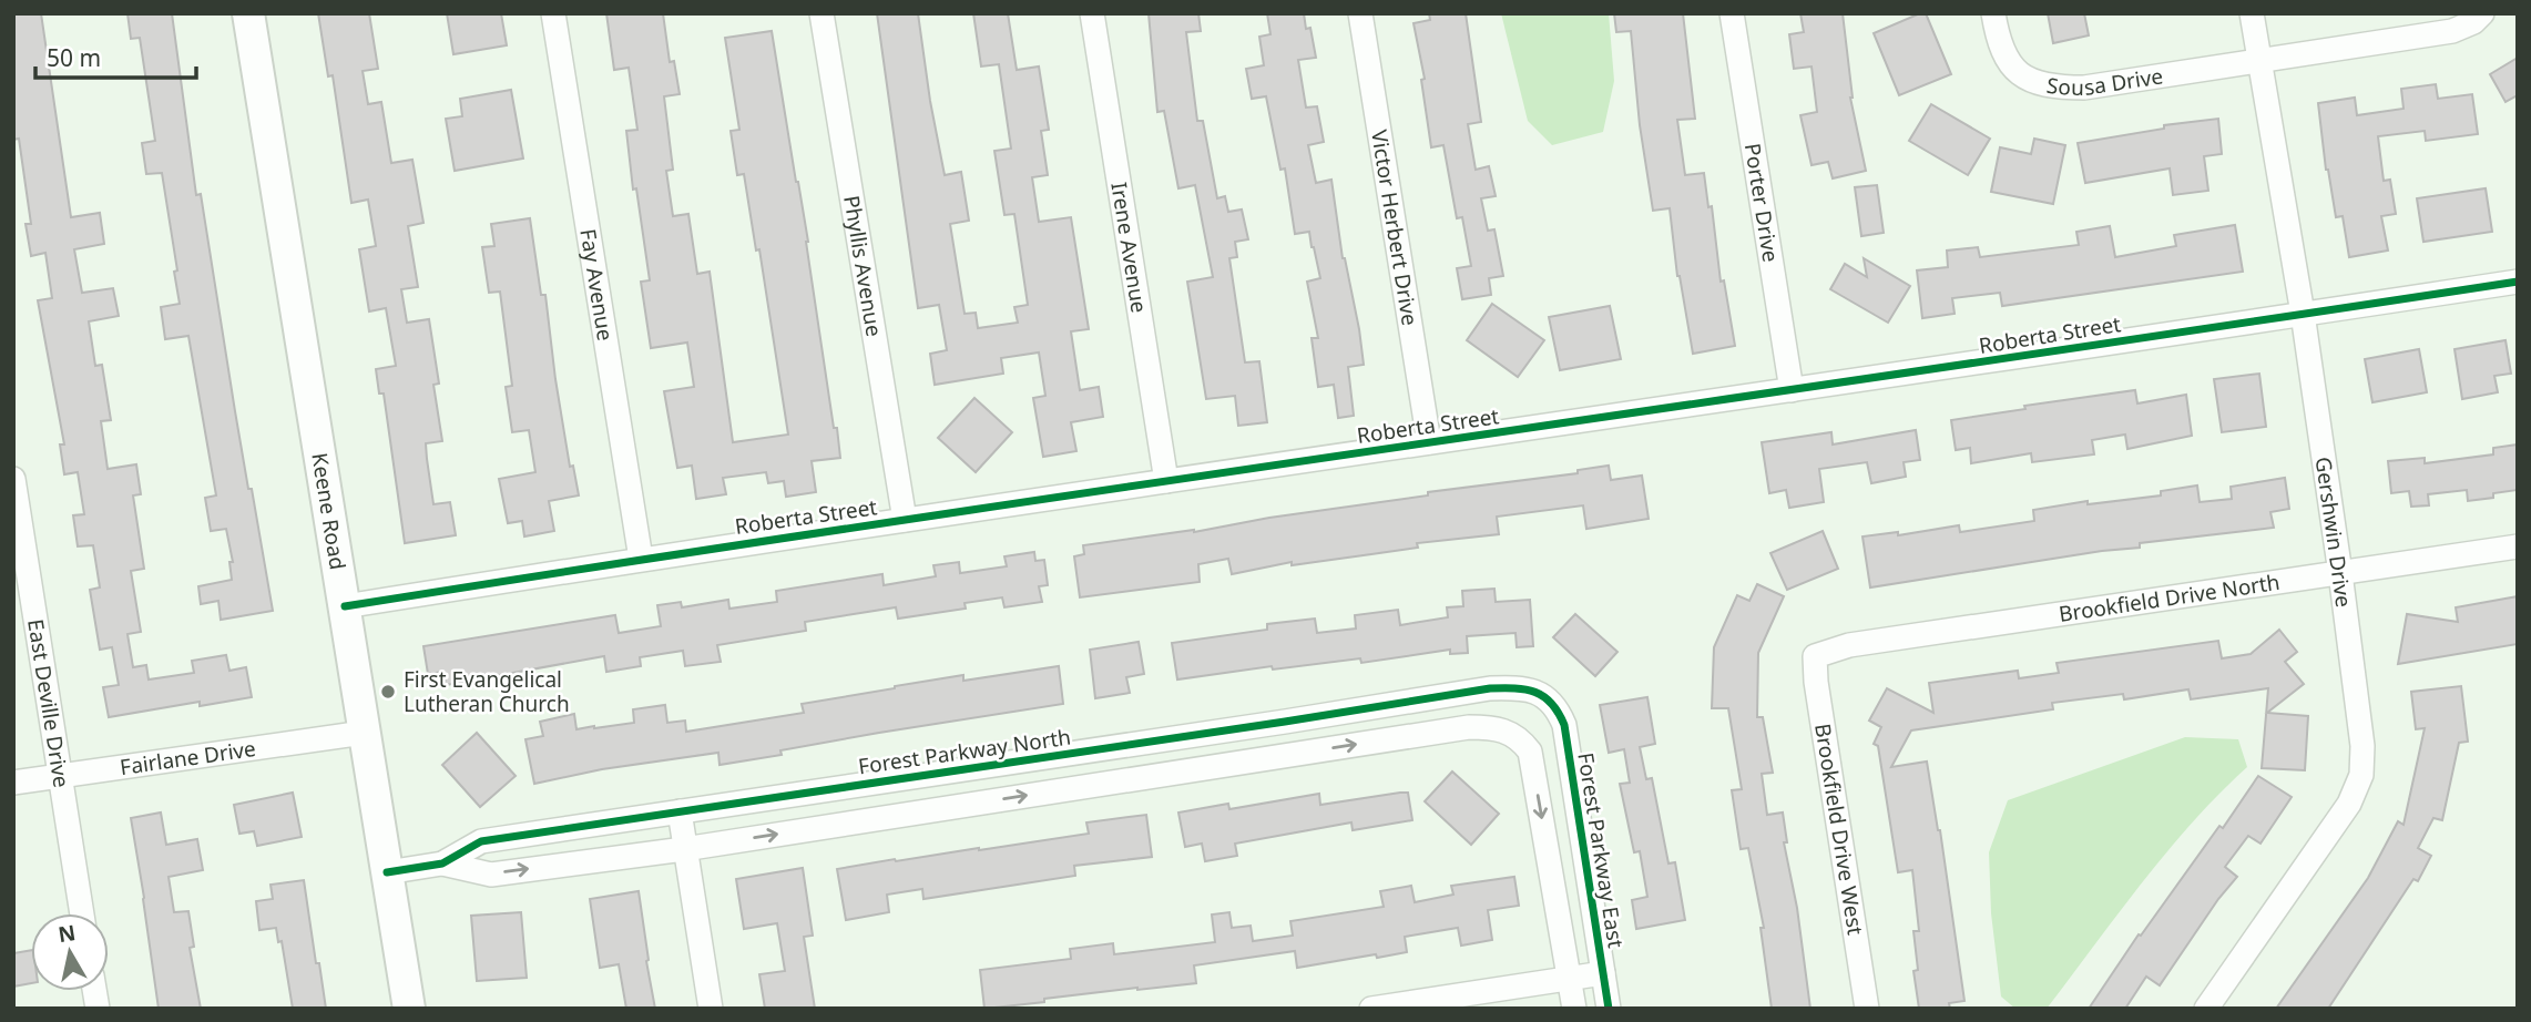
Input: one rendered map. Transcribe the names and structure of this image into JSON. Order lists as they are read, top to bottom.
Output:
{
  "streets": {
    "main road": ["Keene Road"],
    "street": [
      "Sousa Drive",
      "Porter Drive",
      "Victor Herbert Drive",
      "Irene Avenue",
      "Phyllis Avenue",
      "Fay Avenue",
      "Roberta Street",
      "Gershwin Drive",
      "Brookfield Drive North",
      "East Deville Drive",
      "Forest Parkway North",
      "Fairlane Drive",
      "Brookfield Drive West",
      "Forest Parkway East"
    ]
  },
  "crossings": [
    ["Sousa Drive", "Gershwin Drive"],
    ["Porter Drive", "Roberta Street"],
    ["Victor Herbert Drive", "Roberta Street"],
    ["Irene Avenue", "Roberta Street"],
    ["Phyllis Avenue", "Roberta Street"],
    ["Fay Avenue", "Roberta Street"],
    ["Roberta Street", "Keene Road"],
    ["Roberta Street", "Gershwin Drive"],
    ["Keene Road", "Forest Parkway North"],
    ["Keene Road", "Fairlane Drive"],
    ["Gershwin Drive", "Brookfield Drive North"],
    ["Brookfield Drive North", "Brookfield Drive West"],
    ["East Deville Drive", "Fairlane Drive"],
    ["Forest Parkway North", "Forest Parkway East"]
  ],
  "places": ["First Evangelical Lutheran Church"],
  "scale_bar": "50 m",
  "north": "top"
}
